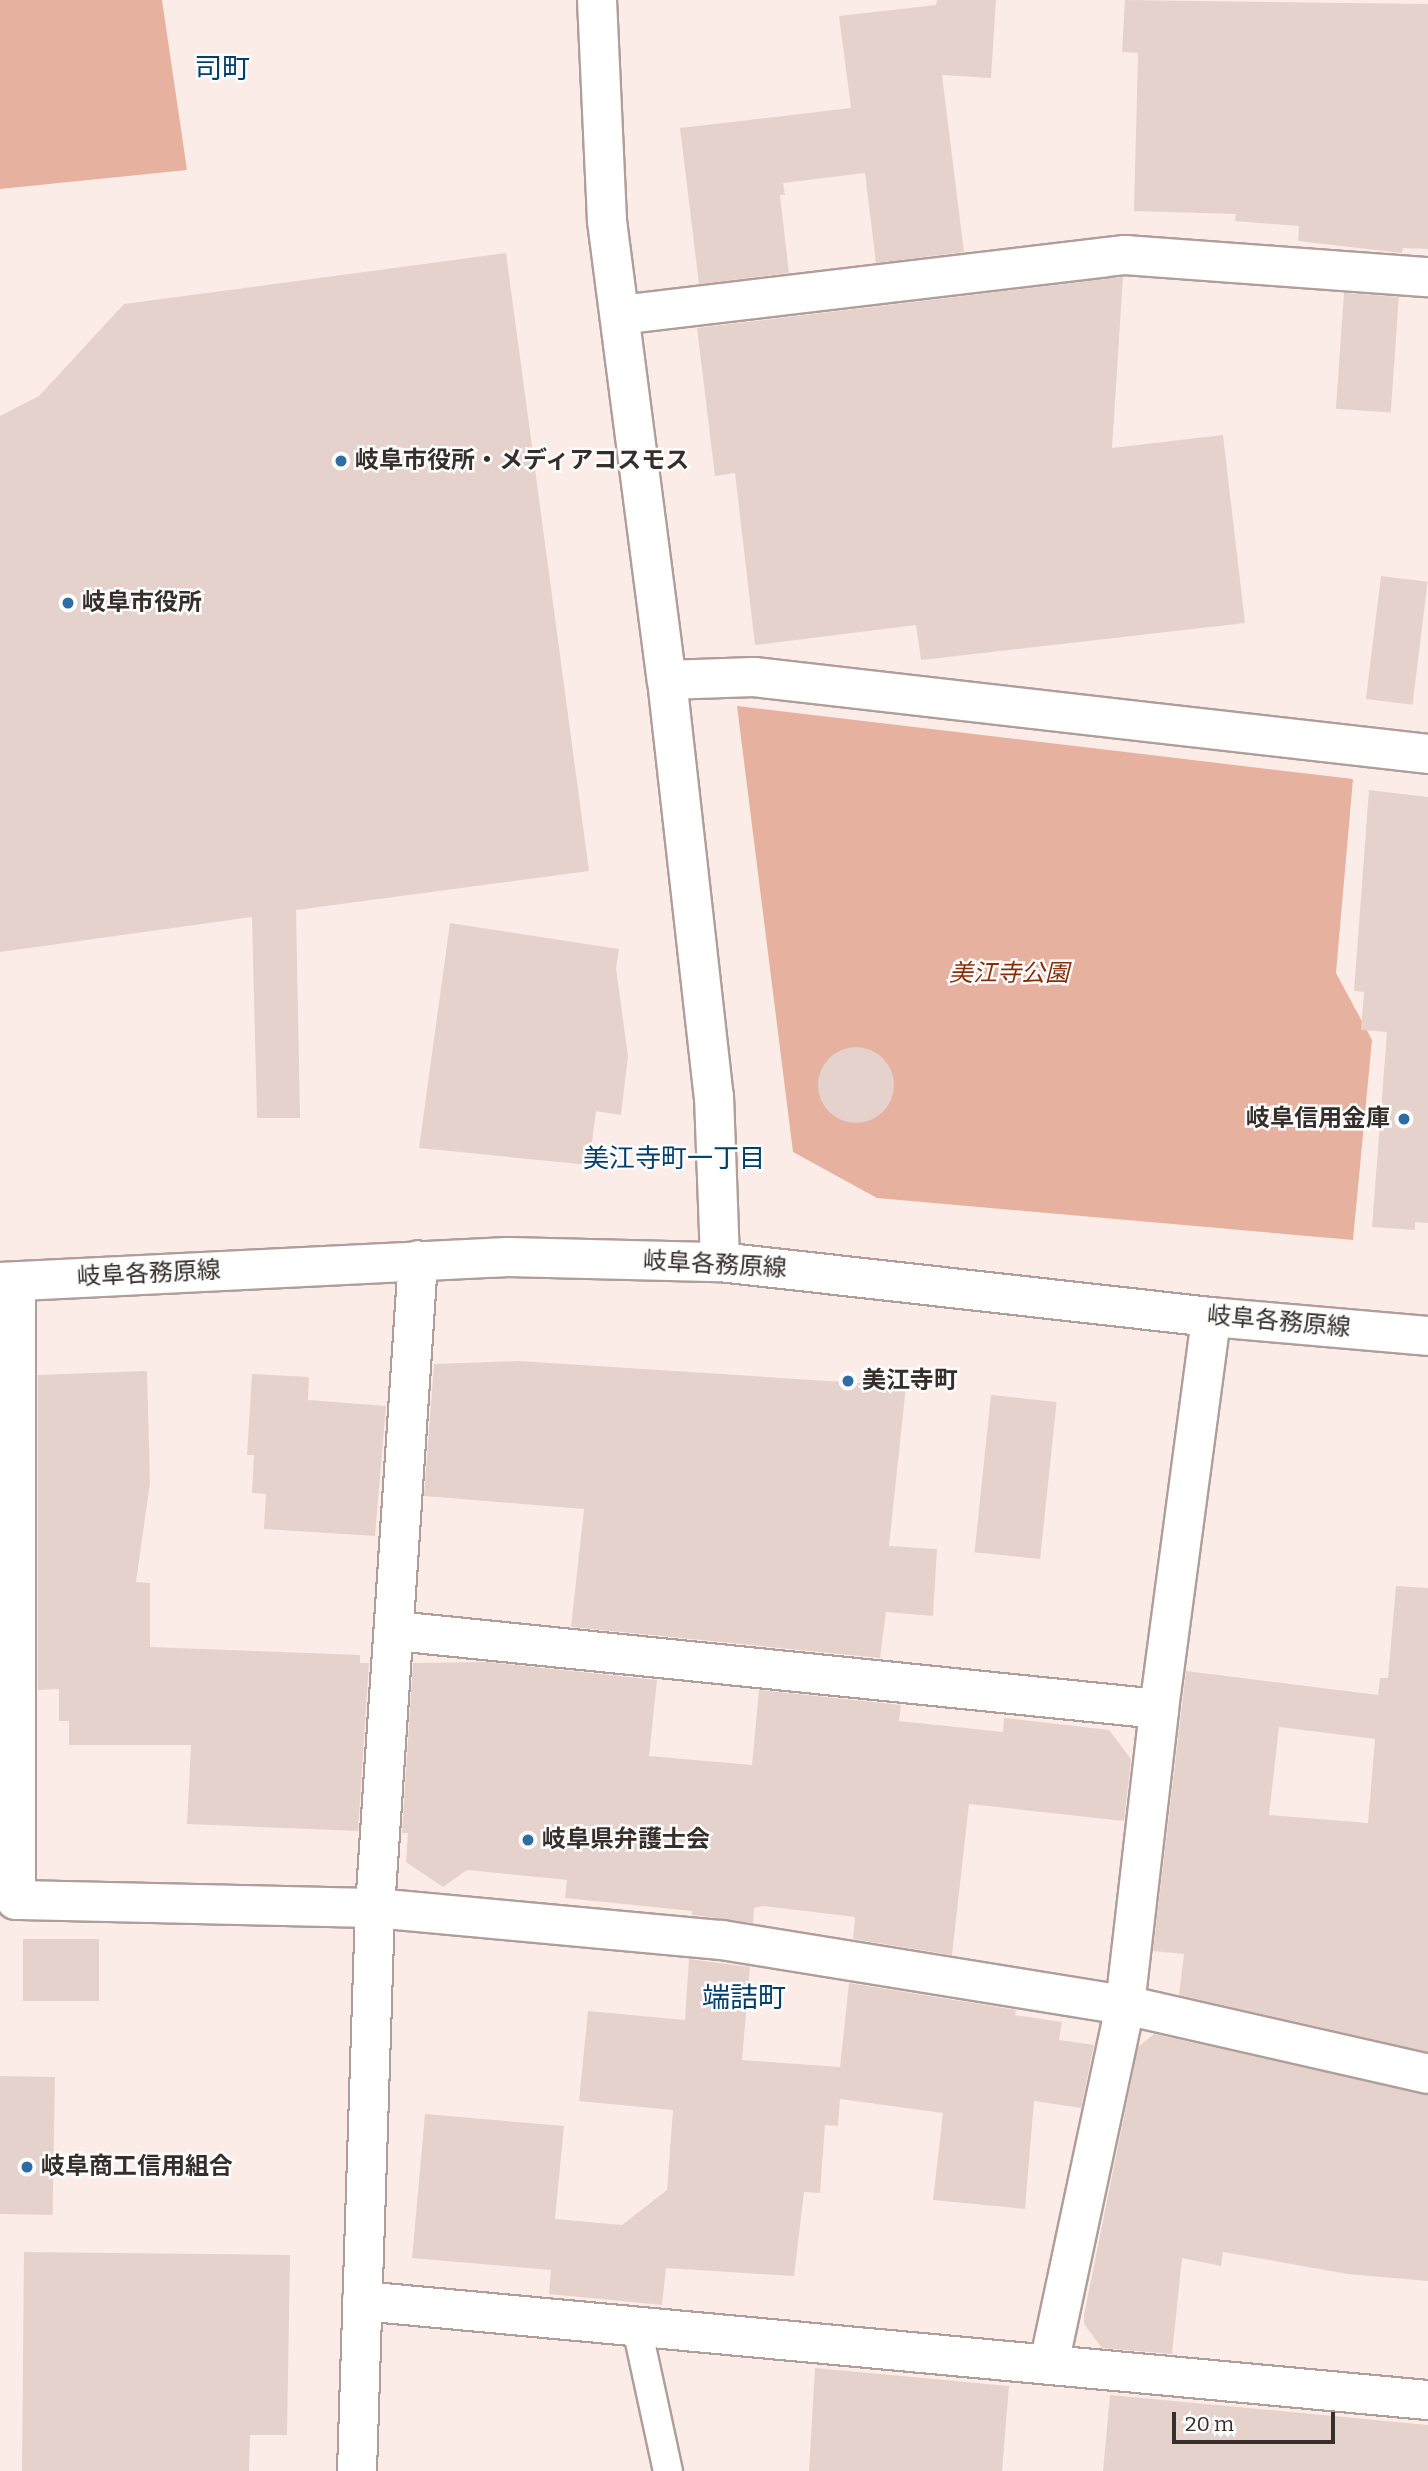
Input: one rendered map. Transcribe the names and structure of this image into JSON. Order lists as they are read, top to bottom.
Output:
{
  "streets": {
    "street": ["岐阜各務原線"]
  },
  "districts": ["司町", "美江寺町一丁目", "端詰町"],
  "parks": ["美江寺公園"],
  "places": [
    "岐阜市役所・メディアコスモス",
    "岐阜市役所",
    "岐阜信用金庫",
    "美江寺町",
    "岐阜県弁護士会",
    "岐阜商工信用組合"
  ],
  "scale_bar": "20 m"
}
